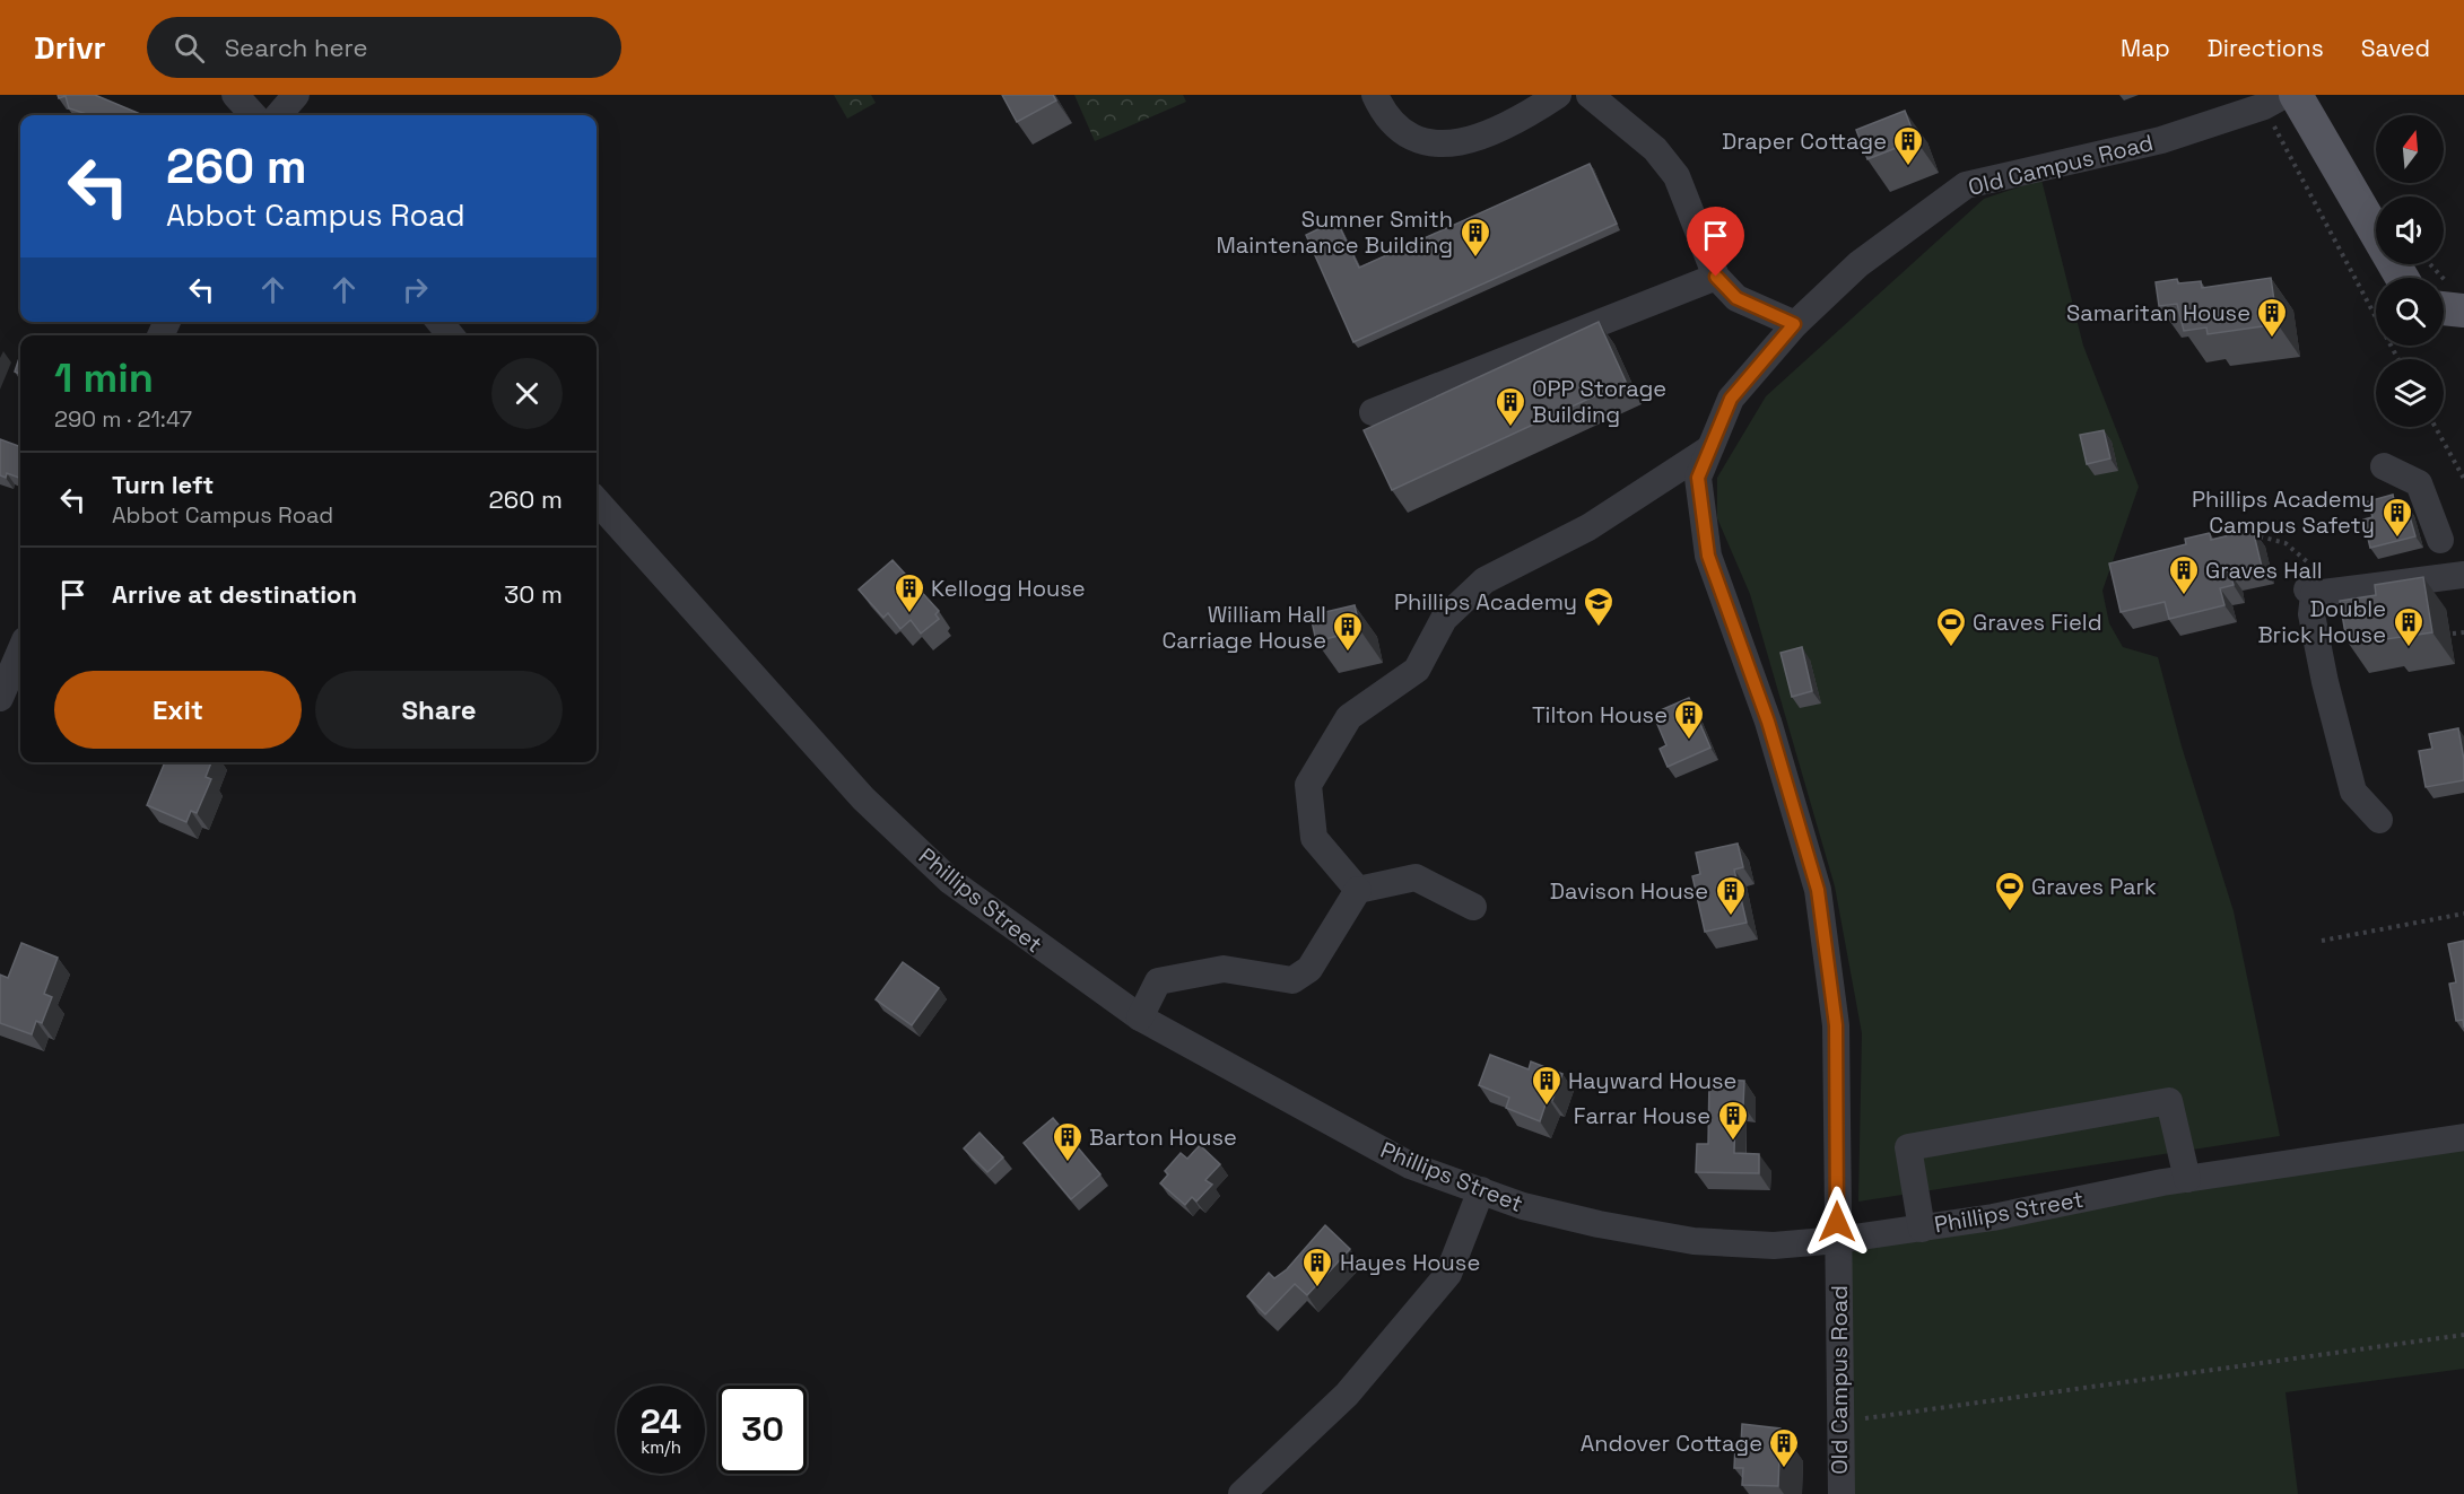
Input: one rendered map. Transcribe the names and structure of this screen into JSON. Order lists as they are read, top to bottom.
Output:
{
  "streets": {
    "street": ["Old Campus Road", "Phillips Street"]
  },
  "crossings": [
    ["Old Campus Road", "Phillips Street"]
  ],
  "places": {
    "building": [
      "Draper Cottage",
      "Sumner Smith Maintenance Building",
      "Samaritan House",
      "OPP Storage Building",
      "Phillips Academy Campus Safety",
      "Graves Hall",
      "Kellogg House",
      "Double Brick House",
      "William Hall Carriage House",
      "Tilton House",
      "Davison House",
      "Hayward House",
      "Farrar House",
      "Barton House",
      "Hayes House",
      "Andover Cottage"
    ],
    "school or university": ["Phillips Academy"],
    "sports": ["Graves Field", "Graves Park"]
  },
  "north": "top",
  "page": {
    "header": "Drivr",
    "search": "Search here",
    "nav": ["Map", "Directions", "Saved"],
    "turn": ["260 m", "Abbot Campus Road"],
    "heading": ["1 min", "290 m · 21:47"],
    "list": [
      {
        "name": "Turn left",
        "note": "Abbot Campus Road",
        "value": "260 m"
      },
      {
        "name": "Arrive at destination",
        "value": "30 m"
      }
    ],
    "buttons": ["Exit", "Share"],
    "speed": "24 km/h",
    "limit": "30"
  }
}
